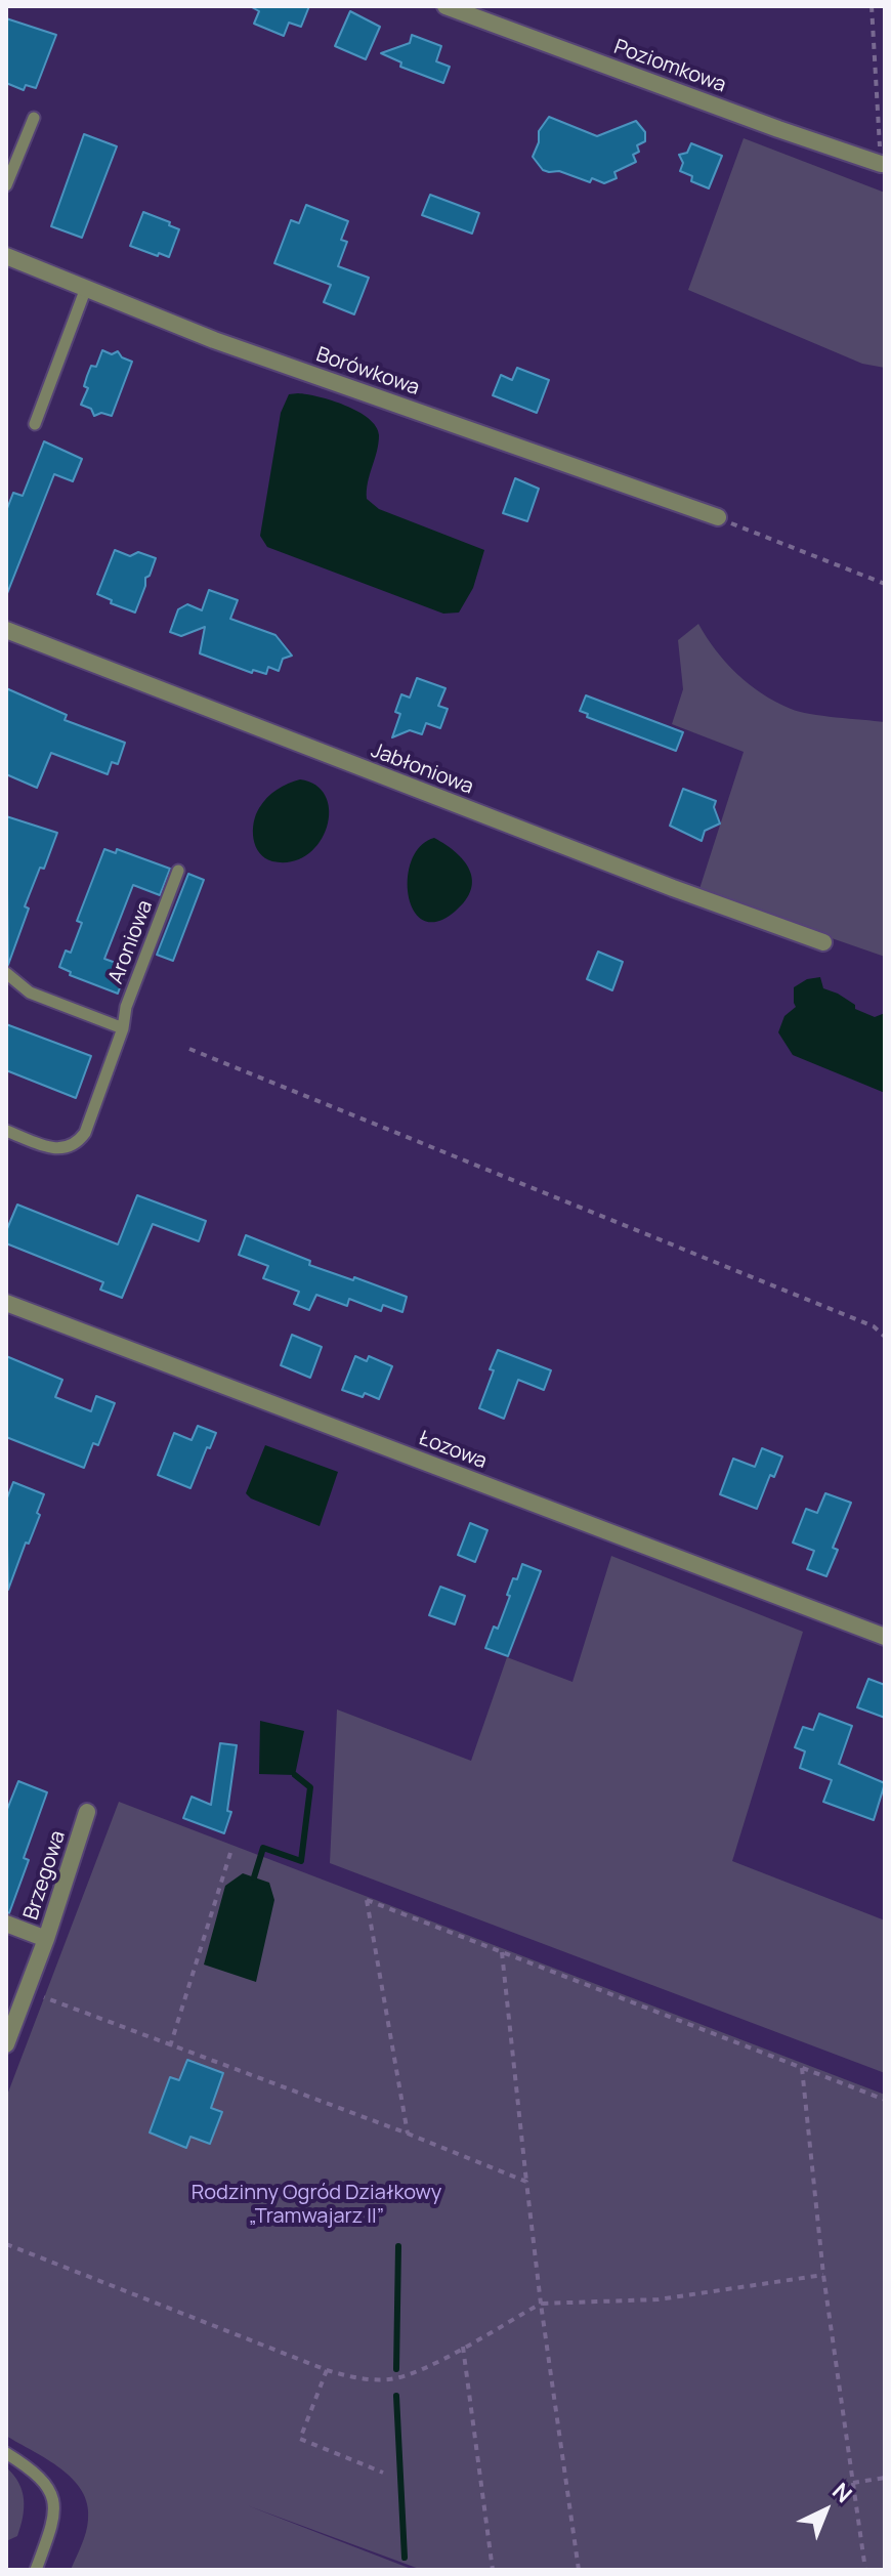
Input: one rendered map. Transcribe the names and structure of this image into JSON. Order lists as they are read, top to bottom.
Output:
{
  "streets": {
    "street": [
      "Poziomkowa",
      "Borówkowa",
      "Jabłoniowa",
      "Łozowa",
      "Brzegowa"
    ],
    "lane": ["Aroniowa"]
  },
  "parks": ["Rodzinny Ogród Działkowy „Tramwajarz II”"],
  "north": "top right"
}
